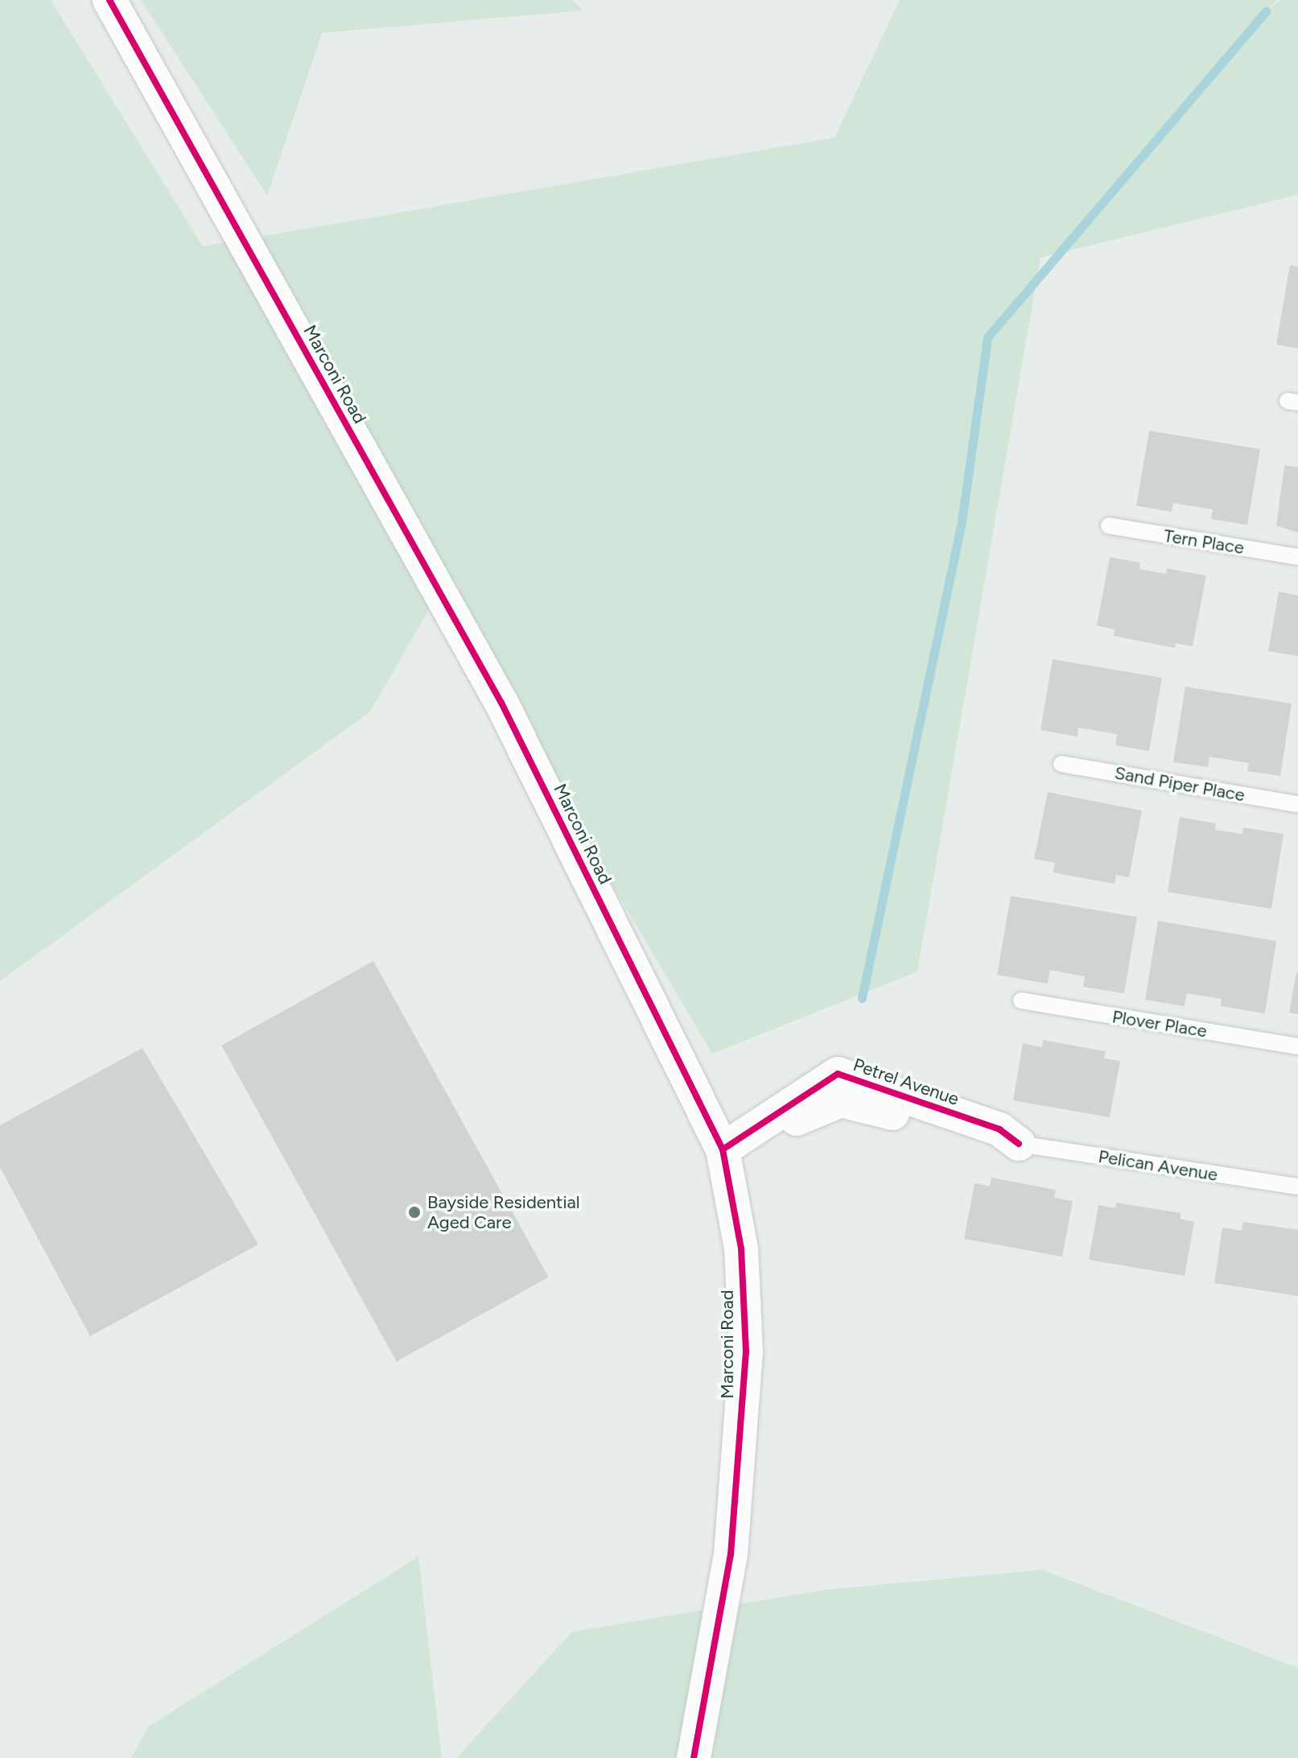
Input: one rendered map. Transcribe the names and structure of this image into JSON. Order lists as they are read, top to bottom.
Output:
{
  "streets": {
    "street": ["Marconi Road", "Petrel Avenue"],
    "lane": [
      "Tern Place",
      "Sand Piper Place",
      "Plover Place",
      "Pelican Avenue"
    ]
  },
  "crossings": [
    ["Marconi Road", "Petrel Avenue"],
    ["Petrel Avenue", "Pelican Avenue"]
  ],
  "places": ["Bayside Residential Aged Care"]
}
